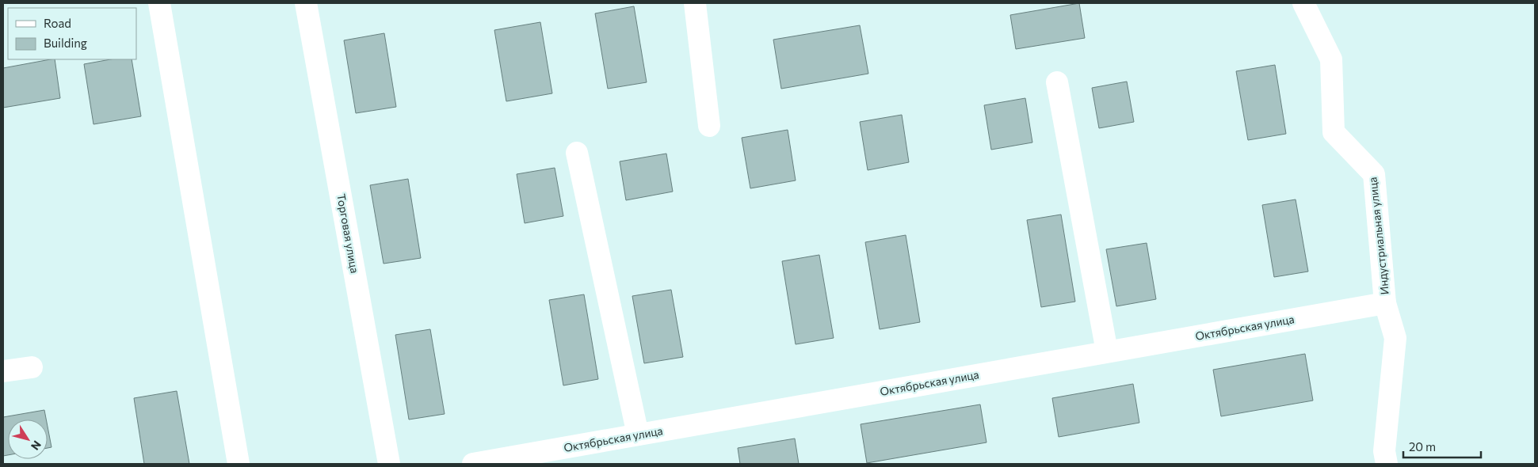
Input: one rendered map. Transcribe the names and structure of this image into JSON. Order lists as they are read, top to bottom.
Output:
{
  "streets": {
    "street": ["Торговая улица", "Индустриальная улица", "Октябрьская улица"]
  },
  "crossings": [
    ["Индустриальная улица", "Октябрьская улица"]
  ],
  "legend": ["Road", "Building"],
  "scale_bar": "20 m",
  "north": "bottom right"
}
